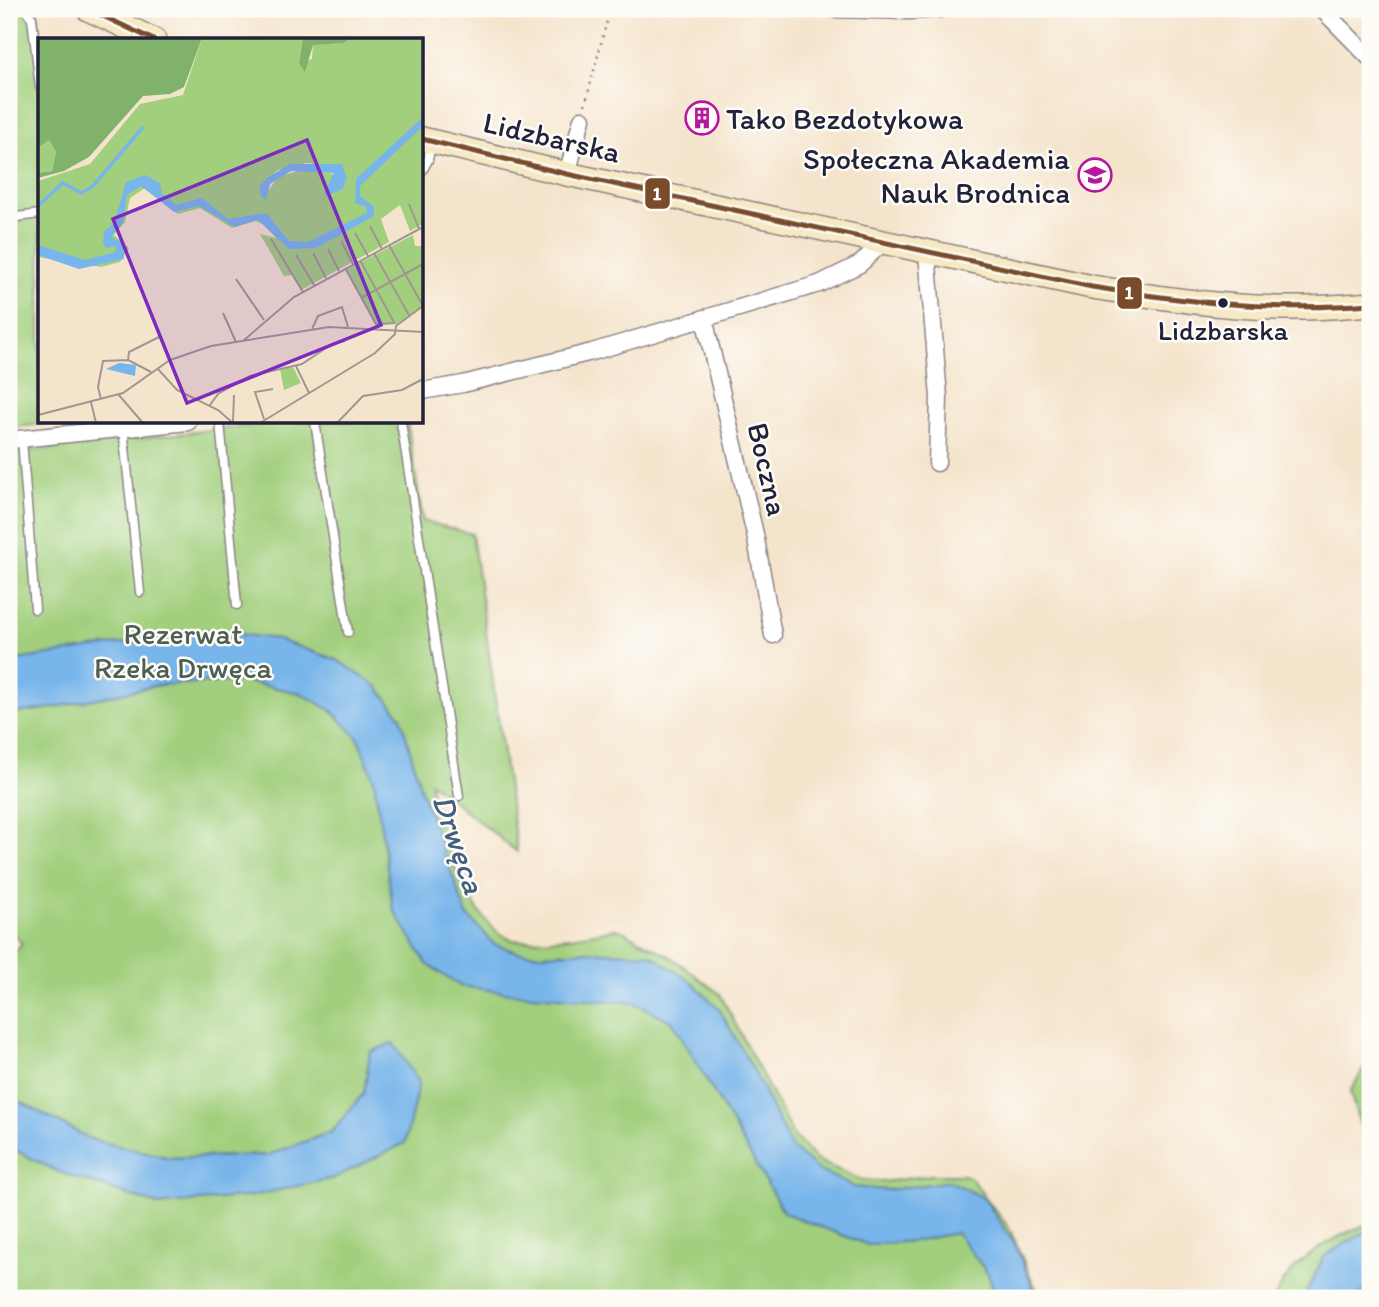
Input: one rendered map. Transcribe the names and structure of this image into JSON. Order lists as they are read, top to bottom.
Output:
{
  "streets": {
    "main road": ["Lidzbarska"],
    "street": ["Boczna"]
  },
  "water": ["Drwęca"],
  "parks": ["Rezerwat Rzeka Drwęca"],
  "places": {
    "building": ["Tako Bezdotykowa"],
    "school or university": ["Społeczna Akademia Nauk Brodnica"],
    "other": ["Lidzbarska"]
  },
  "lines": ["transit line 1"]
}
